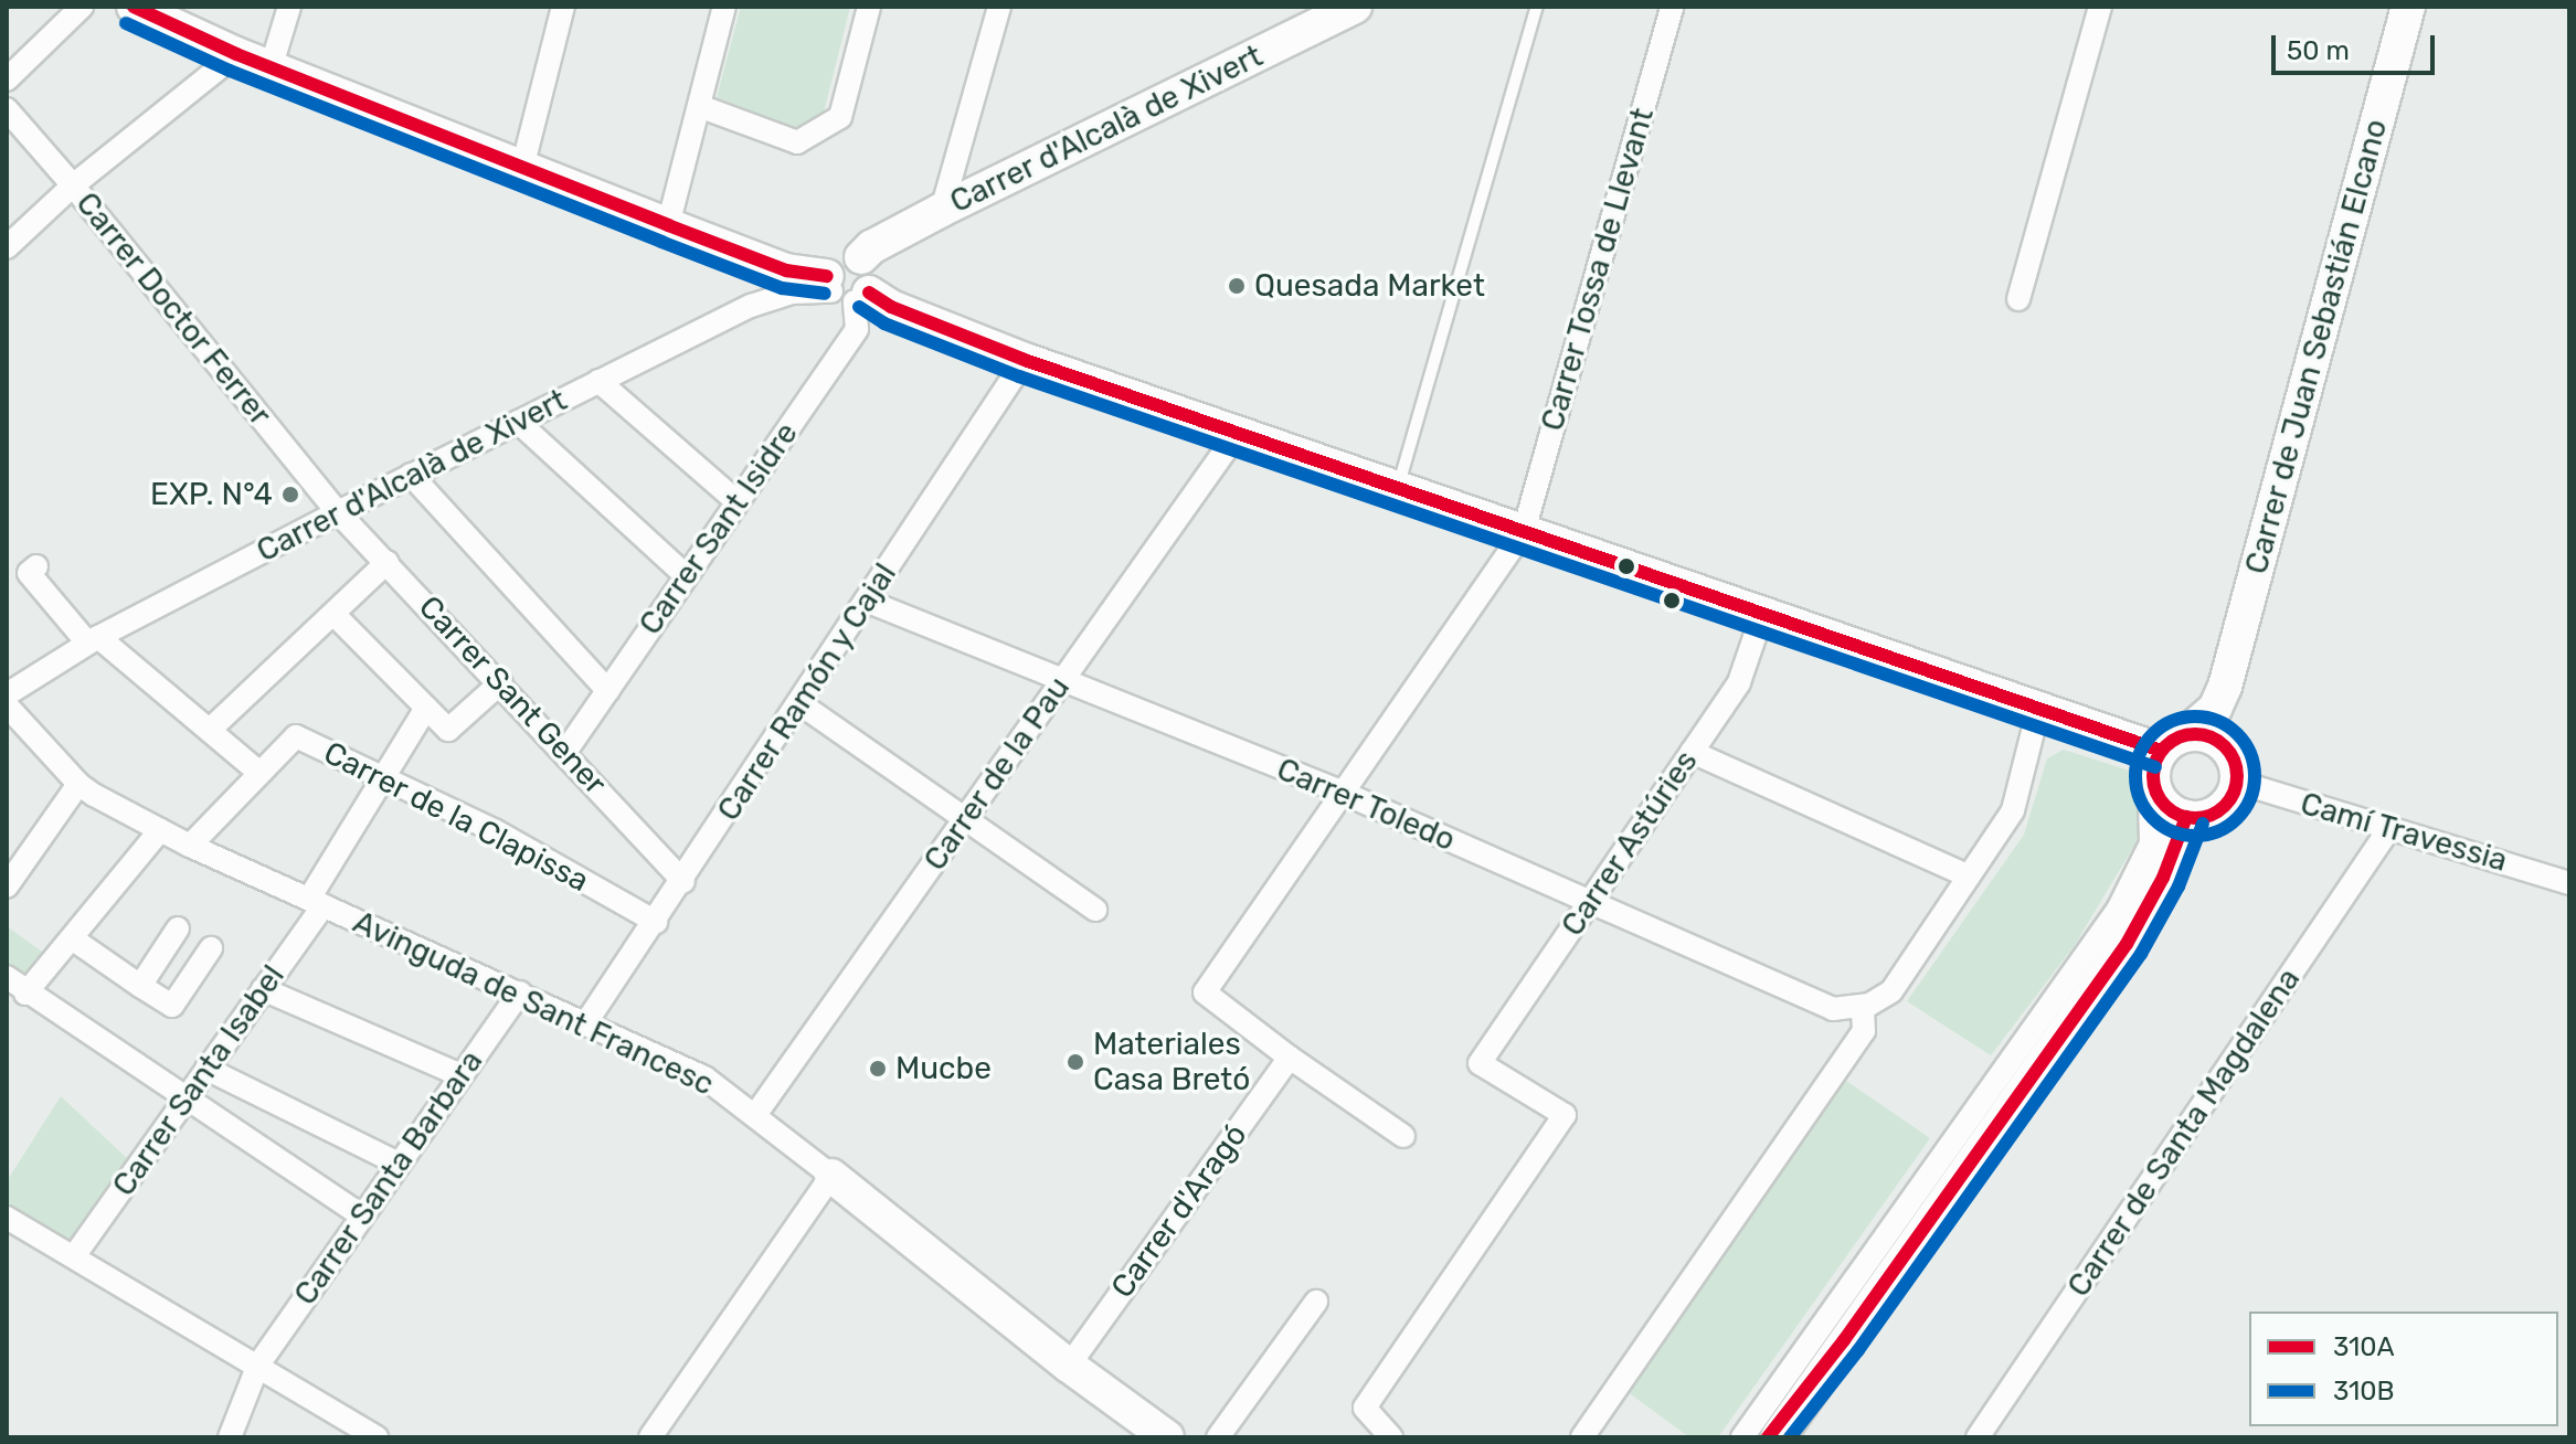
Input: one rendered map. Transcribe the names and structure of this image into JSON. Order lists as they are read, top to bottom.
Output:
{
  "streets": {
    "street": [
      "Carrer d'Alcalà de Xivert",
      "Carrer Tossa de Llevant",
      "Carrer Doctor Ferrer",
      "Carrer de Juan Sebastián Elcano",
      "Carrer Sant Isidre",
      "Carrer Ramón y Cajal",
      "Carrer Sant Gener",
      "Carrer de la Pau",
      "Carrer Toledo",
      "Carrer de la Clapissa",
      "Camí Travessia",
      "Carrer Astúries",
      "Avinguda de Sant Francesc",
      "Carrer Santa Isabel",
      "Carrer de Santa Magdalena",
      "Carrer Santa Barbara",
      "Carrer d'Aragó"
    ]
  },
  "crossings": [
    ["Carrer d'Alcalà de Xivert", "Carrer Doctor Ferrer"],
    ["Carrer d'Alcalà de Xivert", "Carrer Sant Isidre"],
    ["Carrer d'Alcalà de Xivert", "Carrer Sant Gener"],
    ["Carrer Tossa de Llevant", "Carrer Toledo"],
    ["Carrer Tossa de Llevant", "Carrer d'Aragó"],
    ["Carrer Doctor Ferrer", "Carrer Sant Gener"],
    ["Carrer de Juan Sebastián Elcano", "Camí Travessia"],
    ["Carrer Sant Isidre", "Carrer Sant Gener"],
    ["Carrer Ramón y Cajal", "Carrer Sant Gener"],
    ["Carrer Ramón y Cajal", "Carrer Toledo"],
    ["Carrer Ramón y Cajal", "Carrer de la Clapissa"],
    ["Carrer Ramón y Cajal", "Avinguda de Sant Francesc"],
    ["Carrer de la Pau", "Carrer Toledo"],
    ["Carrer de la Pau", "Avinguda de Sant Francesc"],
    ["Carrer Toledo", "Carrer Astúries"],
    ["Carrer de la Clapissa", "Avinguda de Sant Francesc"],
    ["Carrer de la Clapissa", "Carrer Santa Isabel"],
    ["Camí Travessia", "Carrer de Santa Magdalena"],
    ["Avinguda de Sant Francesc", "Carrer Santa Isabel"],
    ["Avinguda de Sant Francesc", "Carrer Santa Barbara"],
    ["Avinguda de Sant Francesc", "Carrer d'Aragó"]
  ],
  "places": [
    "Quesada Market",
    "EXP. N°4",
    "Materiales Casa Bretó",
    "Mucbe"
  ],
  "lines": ["transit line 310A", "transit line 310B"],
  "legend": ["310A", "310B"],
  "scale_bar": "50 m"
}
